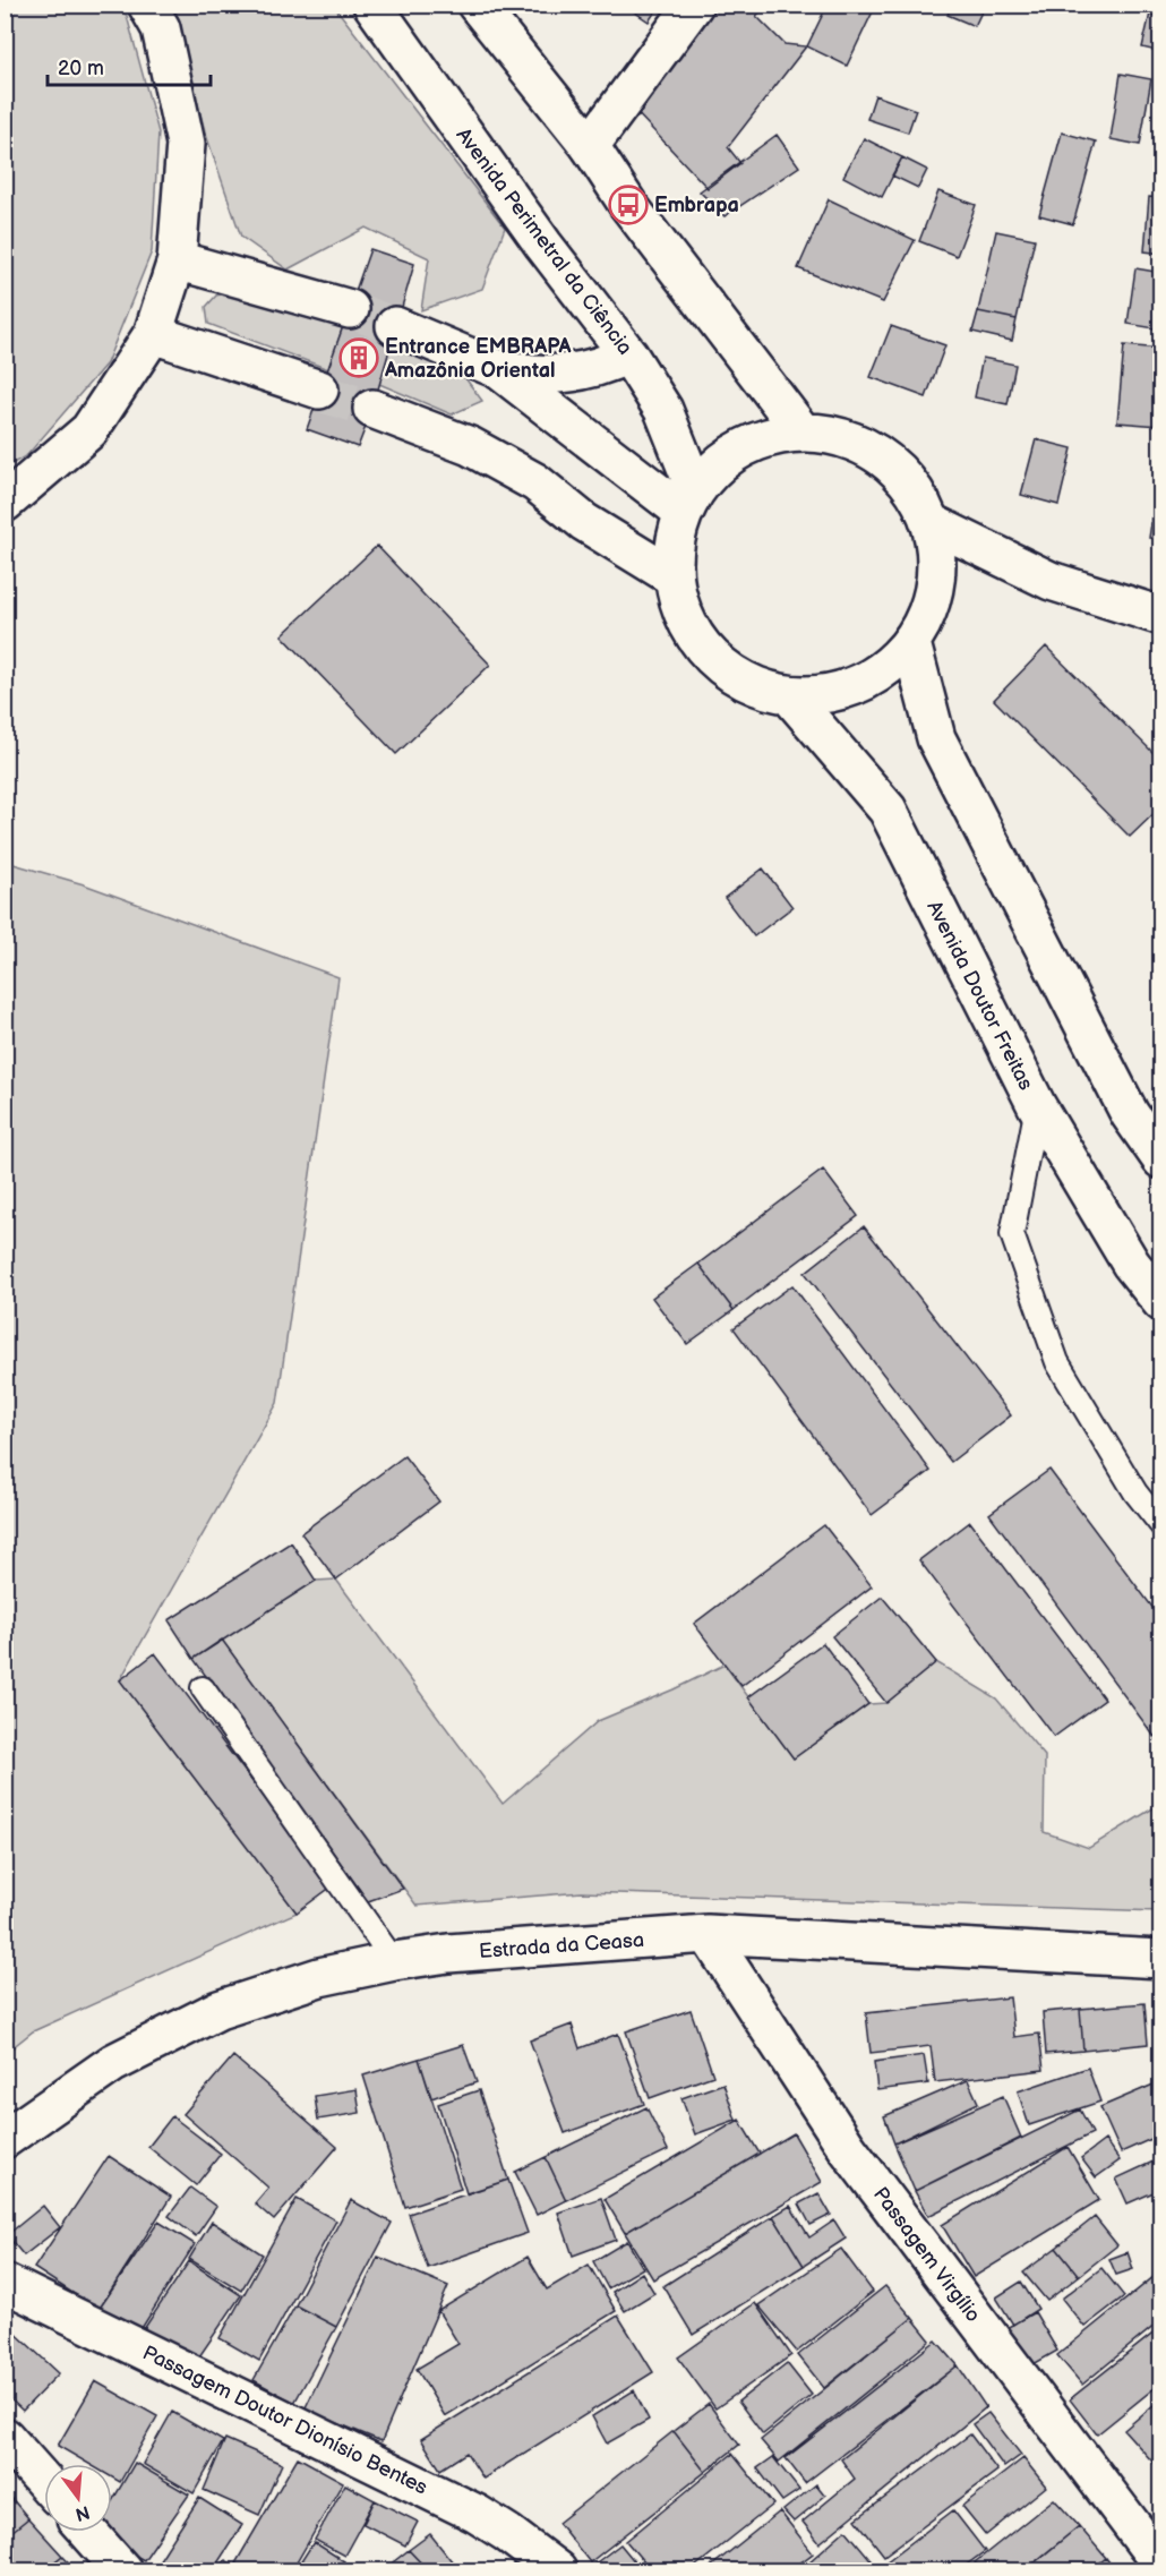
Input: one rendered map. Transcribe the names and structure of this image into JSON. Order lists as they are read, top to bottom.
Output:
{
  "streets": {
    "street": [
      "Avenida Perimetral da Ciência",
      "Avenida Doutor Freitas",
      "Estrada da Ceasa",
      "Passagem Virgílio",
      "Passagem Doutor Dionísio Bentes"
    ]
  },
  "crossings": [
    ["Estrada da Ceasa", "Passagem Virgílio"]
  ],
  "places": {
    "bus stop": ["Embrapa"],
    "building": ["Entrance EMBRAPA Amazônia Oriental"]
  },
  "scale_bar": "20 m",
  "north": "bottom"
}
